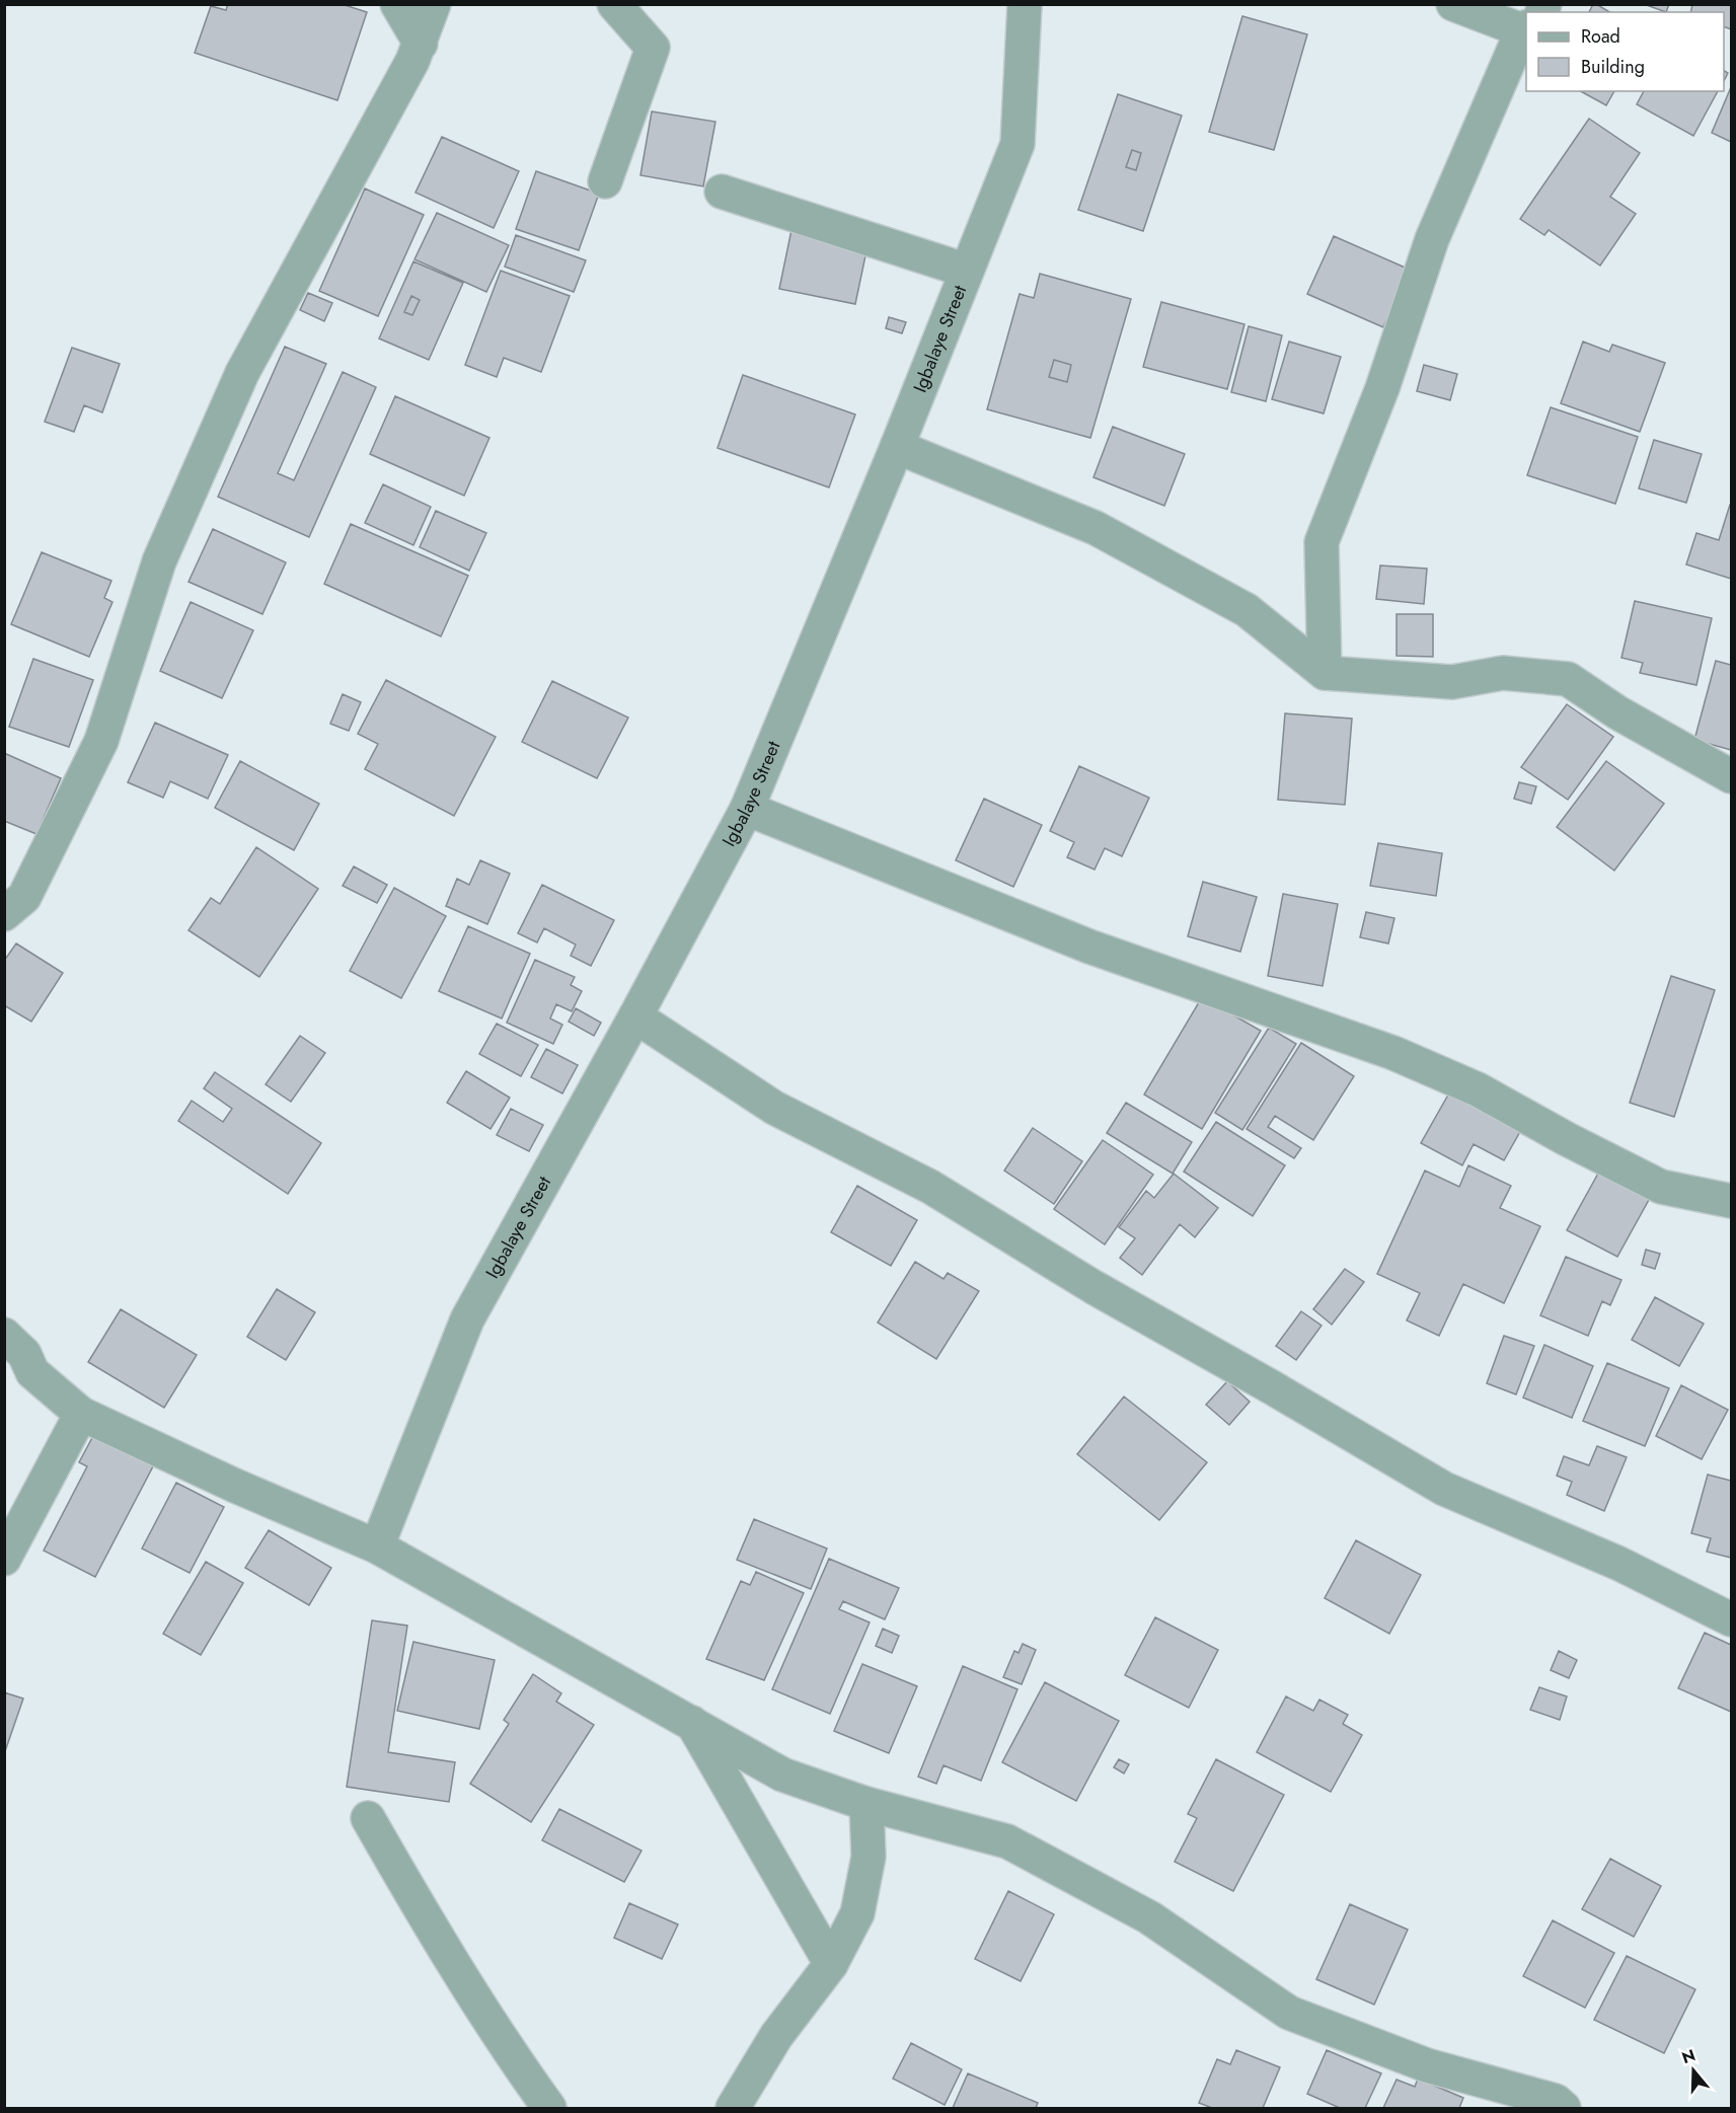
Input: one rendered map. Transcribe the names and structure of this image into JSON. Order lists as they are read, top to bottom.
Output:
{
  "streets": {
    "street": ["Igbalaye Street"]
  },
  "legend": ["Road", "Building"],
  "north": "top"
}
